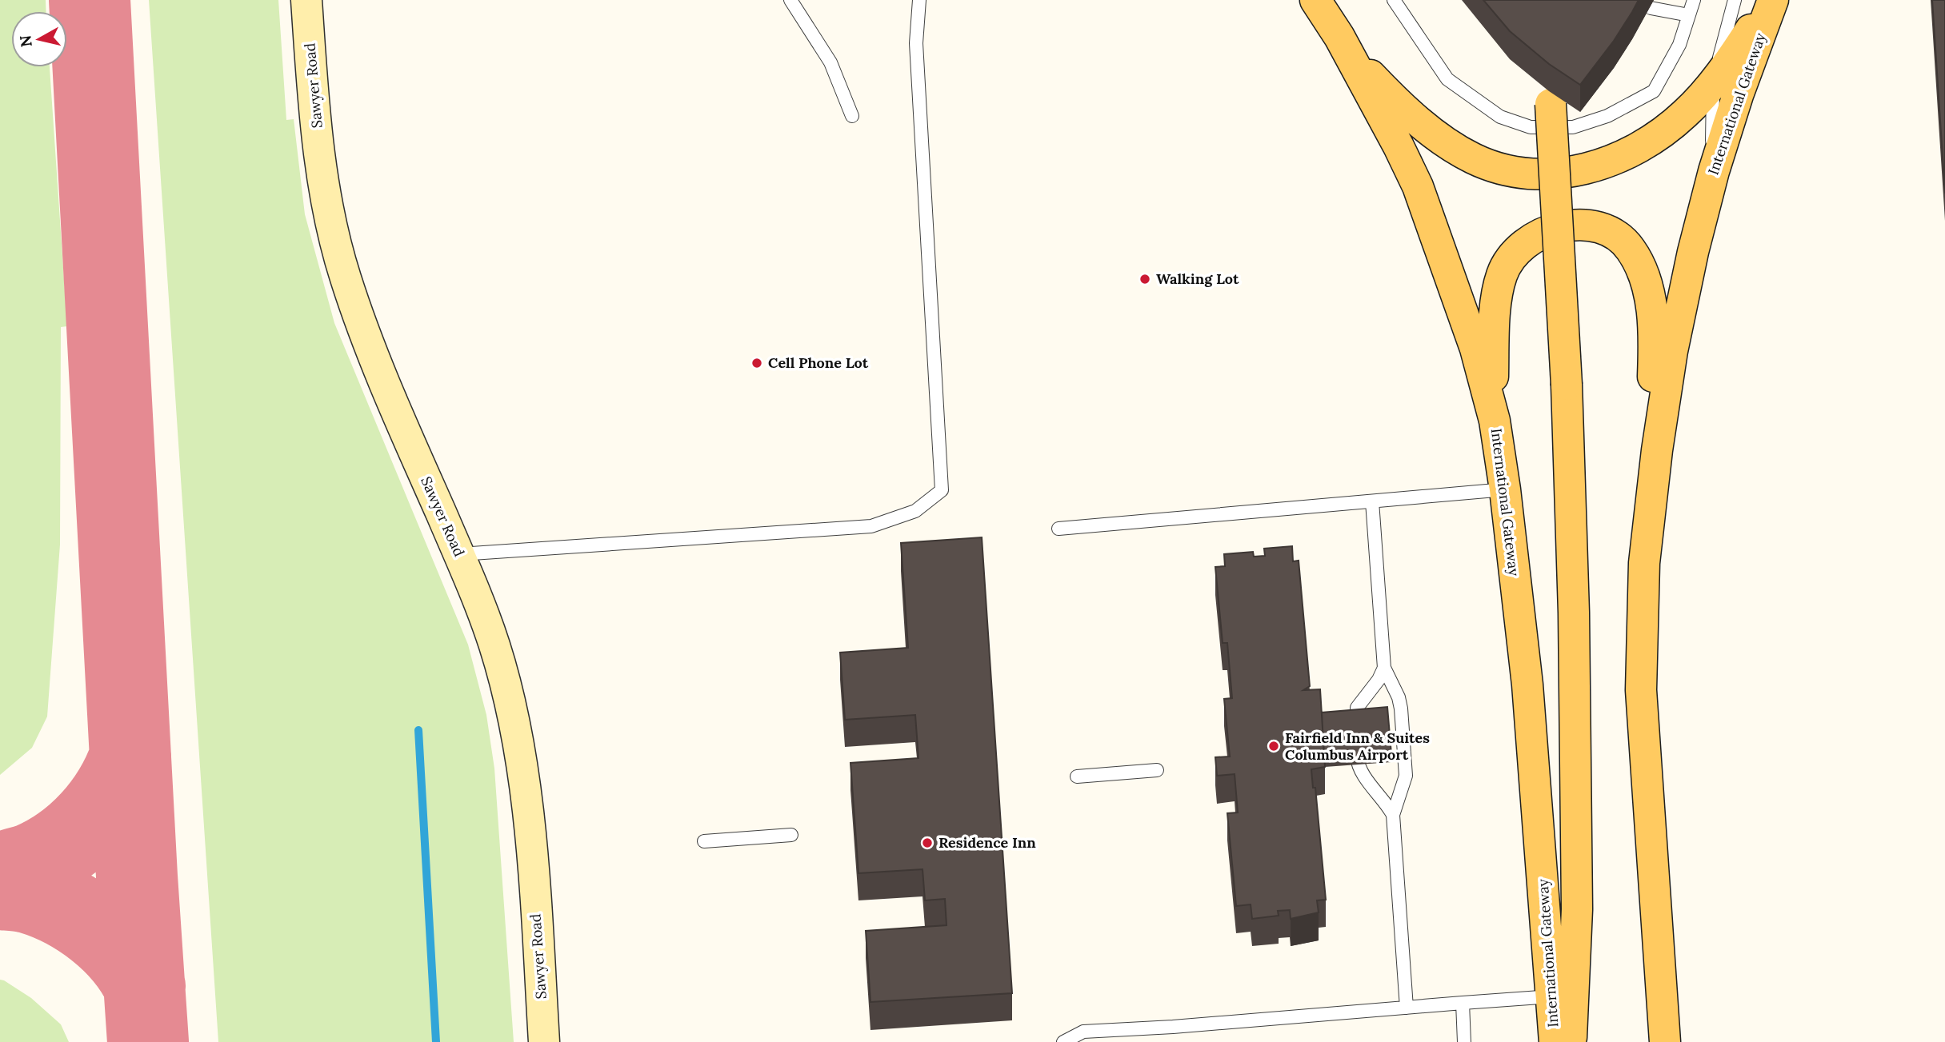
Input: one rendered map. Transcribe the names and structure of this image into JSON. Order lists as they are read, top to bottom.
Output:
{
  "streets": {
    "main road": ["International Gateway"],
    "street": ["Sawyer Road"]
  },
  "places": [
    "Walking Lot",
    "Cell Phone Lot",
    "Fairfield Inn & Suites Columbus Airport",
    "Residence Inn"
  ],
  "north": "left"
}
